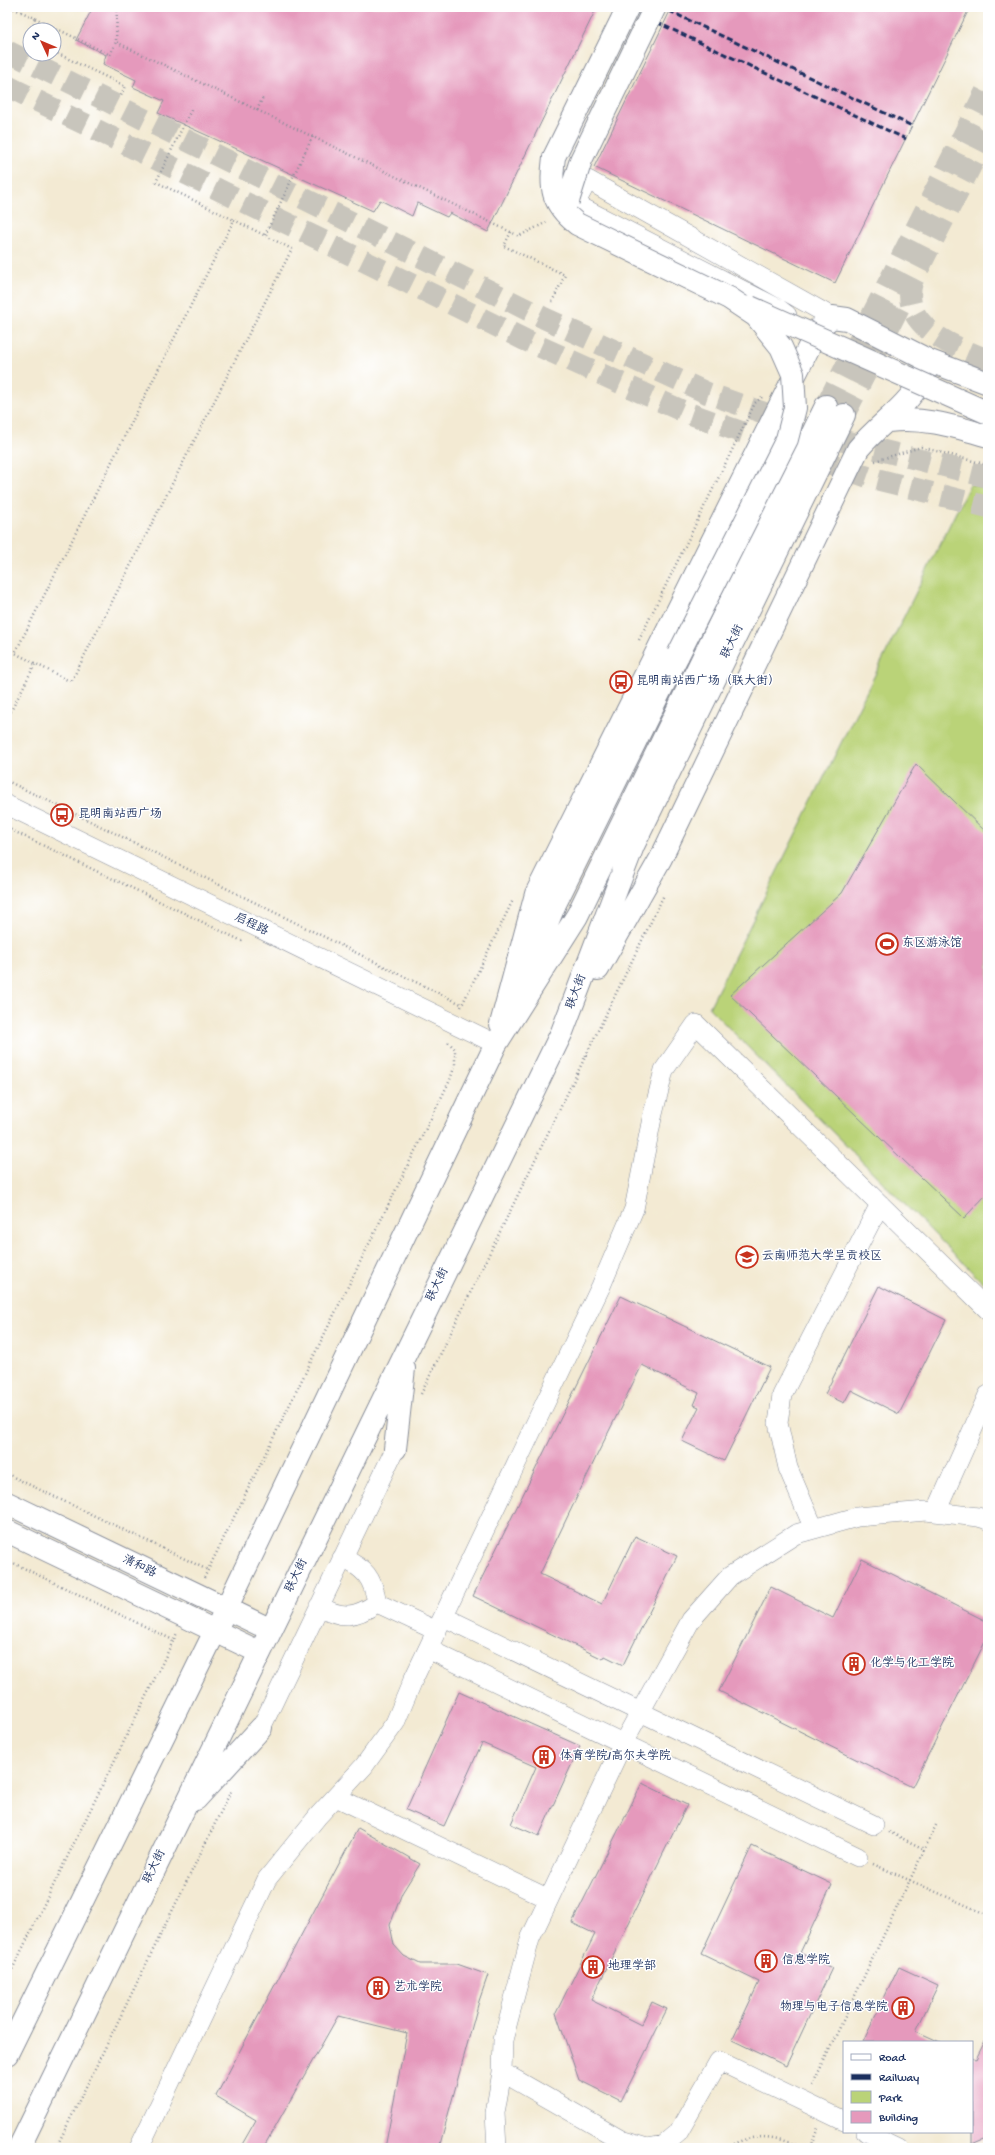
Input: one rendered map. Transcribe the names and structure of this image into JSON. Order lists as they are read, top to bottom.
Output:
{
  "streets": {
    "main road": ["联大街", "清和路"],
    "street": ["启程路"]
  },
  "crossings": [
    ["联大街", "启程路"],
    ["联大街", "清和路"]
  ],
  "places": {
    "bus stop": ["昆明南站西广场（联大街）", "昆明南站西广场"],
    "sports": ["东区游泳馆"],
    "school or university": ["云南师范大学呈贡校区"],
    "building": [
      "化学与化工学院",
      "体育学院/高尔夫学院",
      "信息学院",
      "地理学部",
      "艺术学院",
      "物理与电子信息学院"
    ]
  },
  "legend": [
    "Road",
    "Railway",
    "Park",
    "Building"
  ],
  "north": "top left"
}
